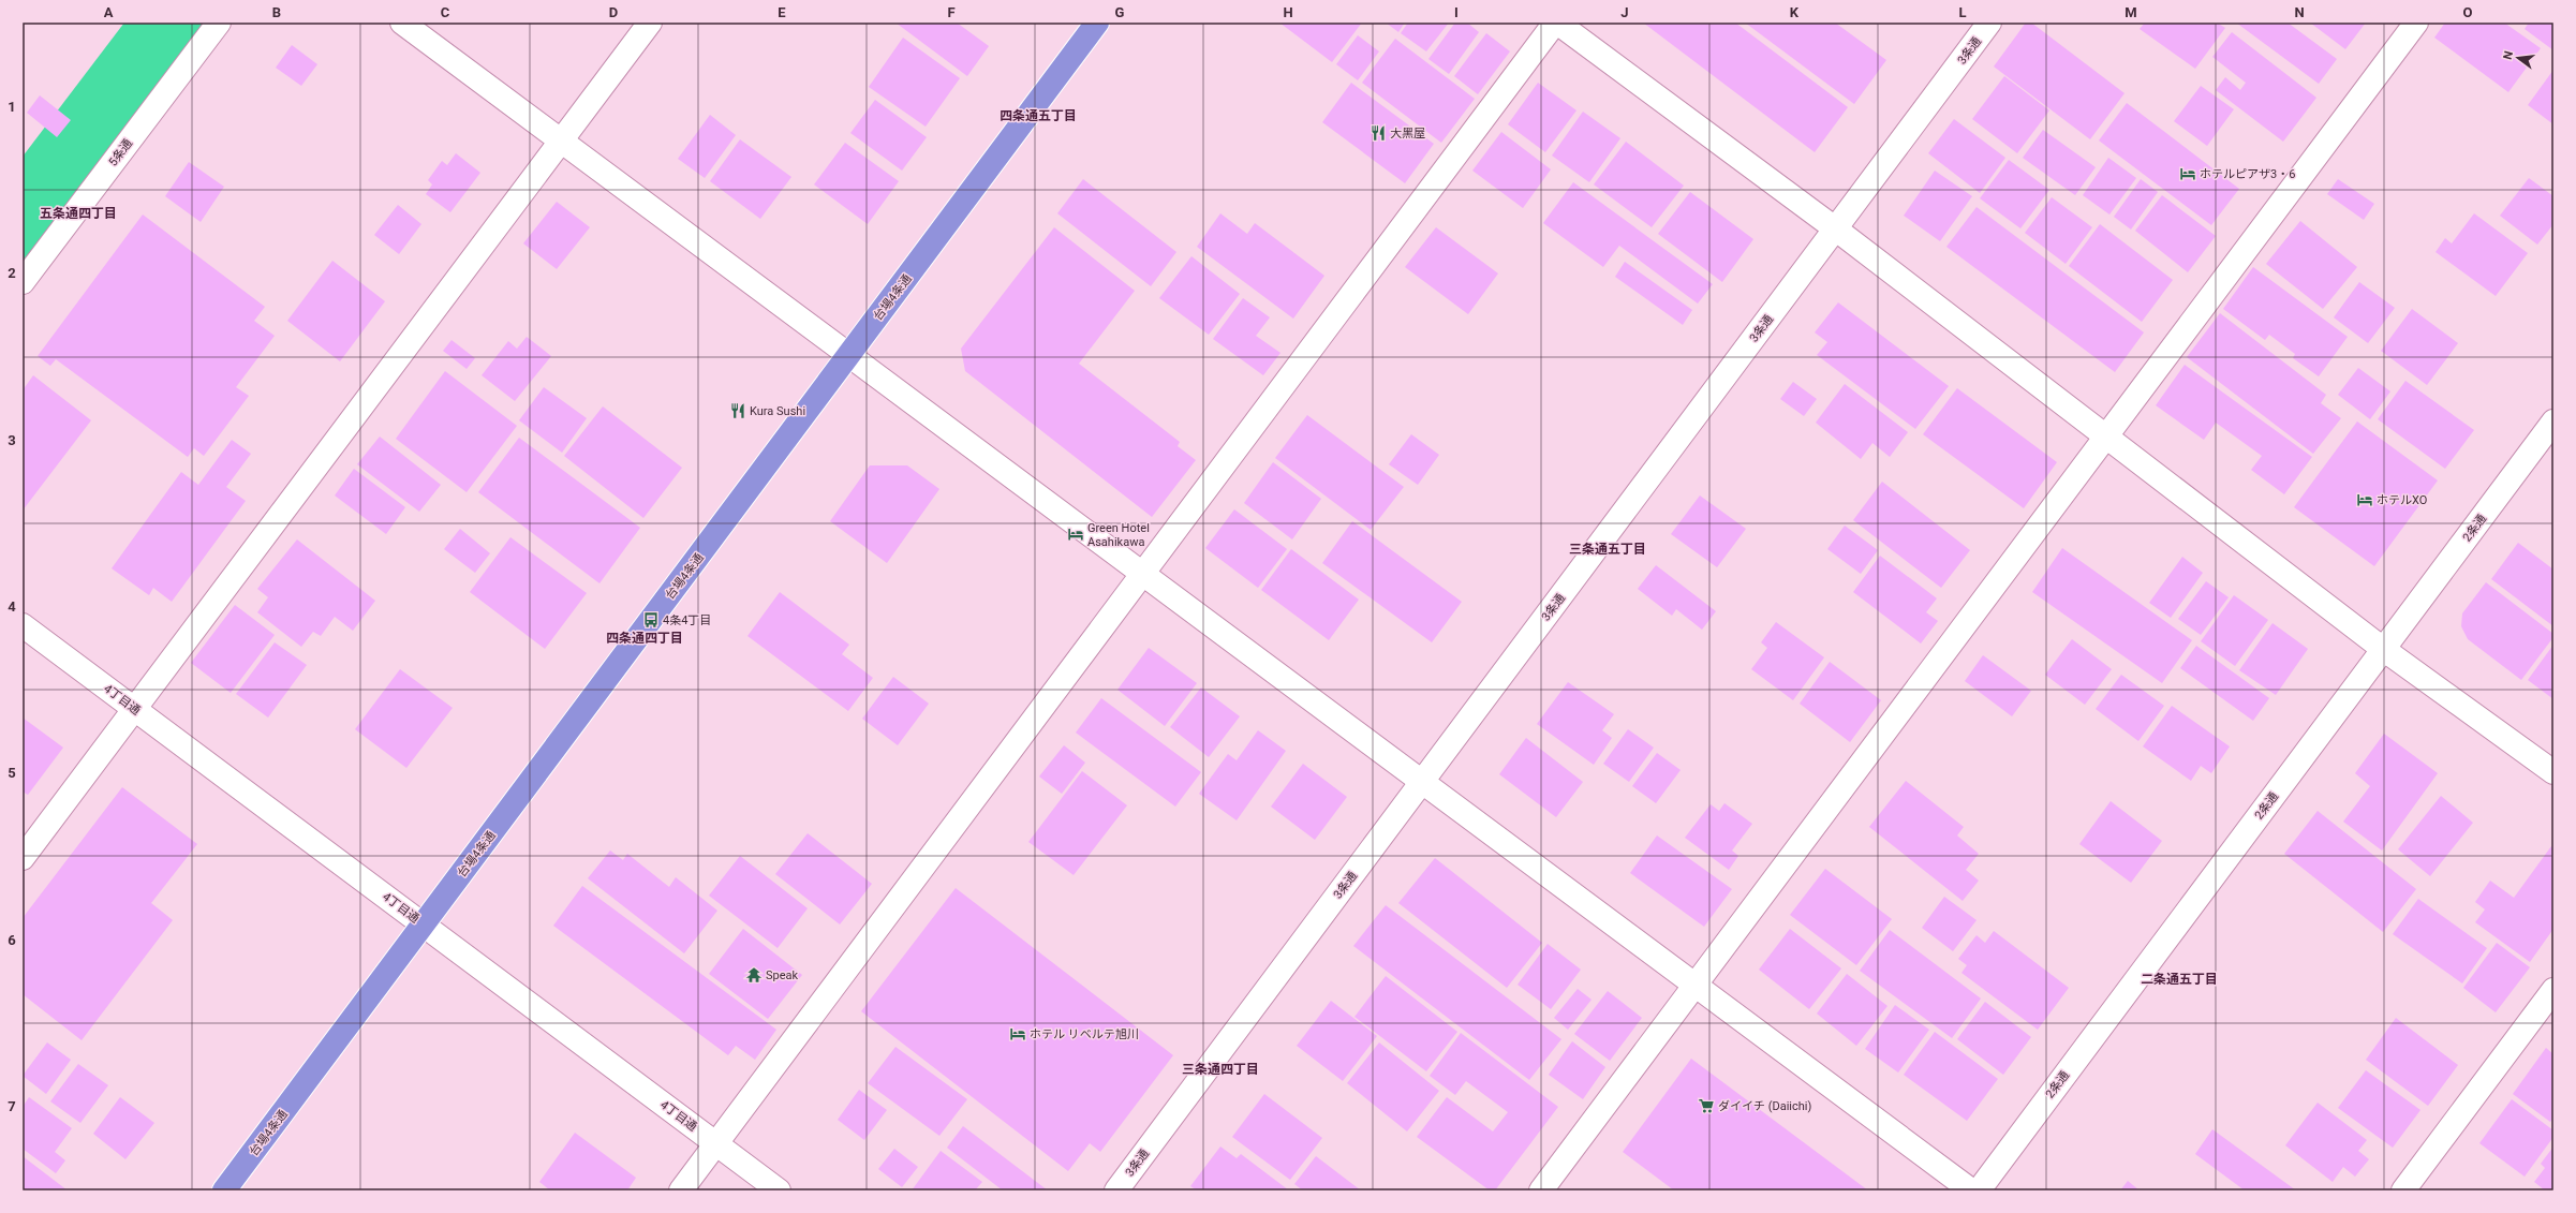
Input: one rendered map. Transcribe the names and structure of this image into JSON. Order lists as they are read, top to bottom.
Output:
{
  "streets": {
    "highway": ["台場4条通"],
    "street": [
      "3条通",
      "5条通",
      "2条通",
      "4丁目通"
    ]
  },
  "crossings": [
    ["台場4条通", "4丁目通"]
  ],
  "districts": [
    "四条通五丁目",
    "五条通四丁目",
    "三条通五丁目",
    "四条通四丁目",
    "二条通五丁目",
    "三条通四丁目"
  ],
  "places": {
    "restaurant": ["大黑屋", "Kura Sushi"],
    "hotel": [
      "ホテルピアザ3・6",
      "ホテルXO",
      "Green Hotel Asahikawa",
      "ホテル リベルテ旭川"
    ],
    "bus stop": ["4条4丁目"],
    "temple": ["Speak"],
    "supermarket": ["ダイイチ (Daiichi)"]
  },
  "north": "left",
  "grid": {
    "columns": [
      "A",
      "B",
      "C",
      "D",
      "E",
      "F",
      "G",
      "H",
      "I",
      "J",
      "K",
      "L",
      "M",
      "N",
      "O"
    ],
    "rows": [
      "1",
      "2",
      "3",
      "4",
      "5",
      "6",
      "7"
    ]
  }
}
